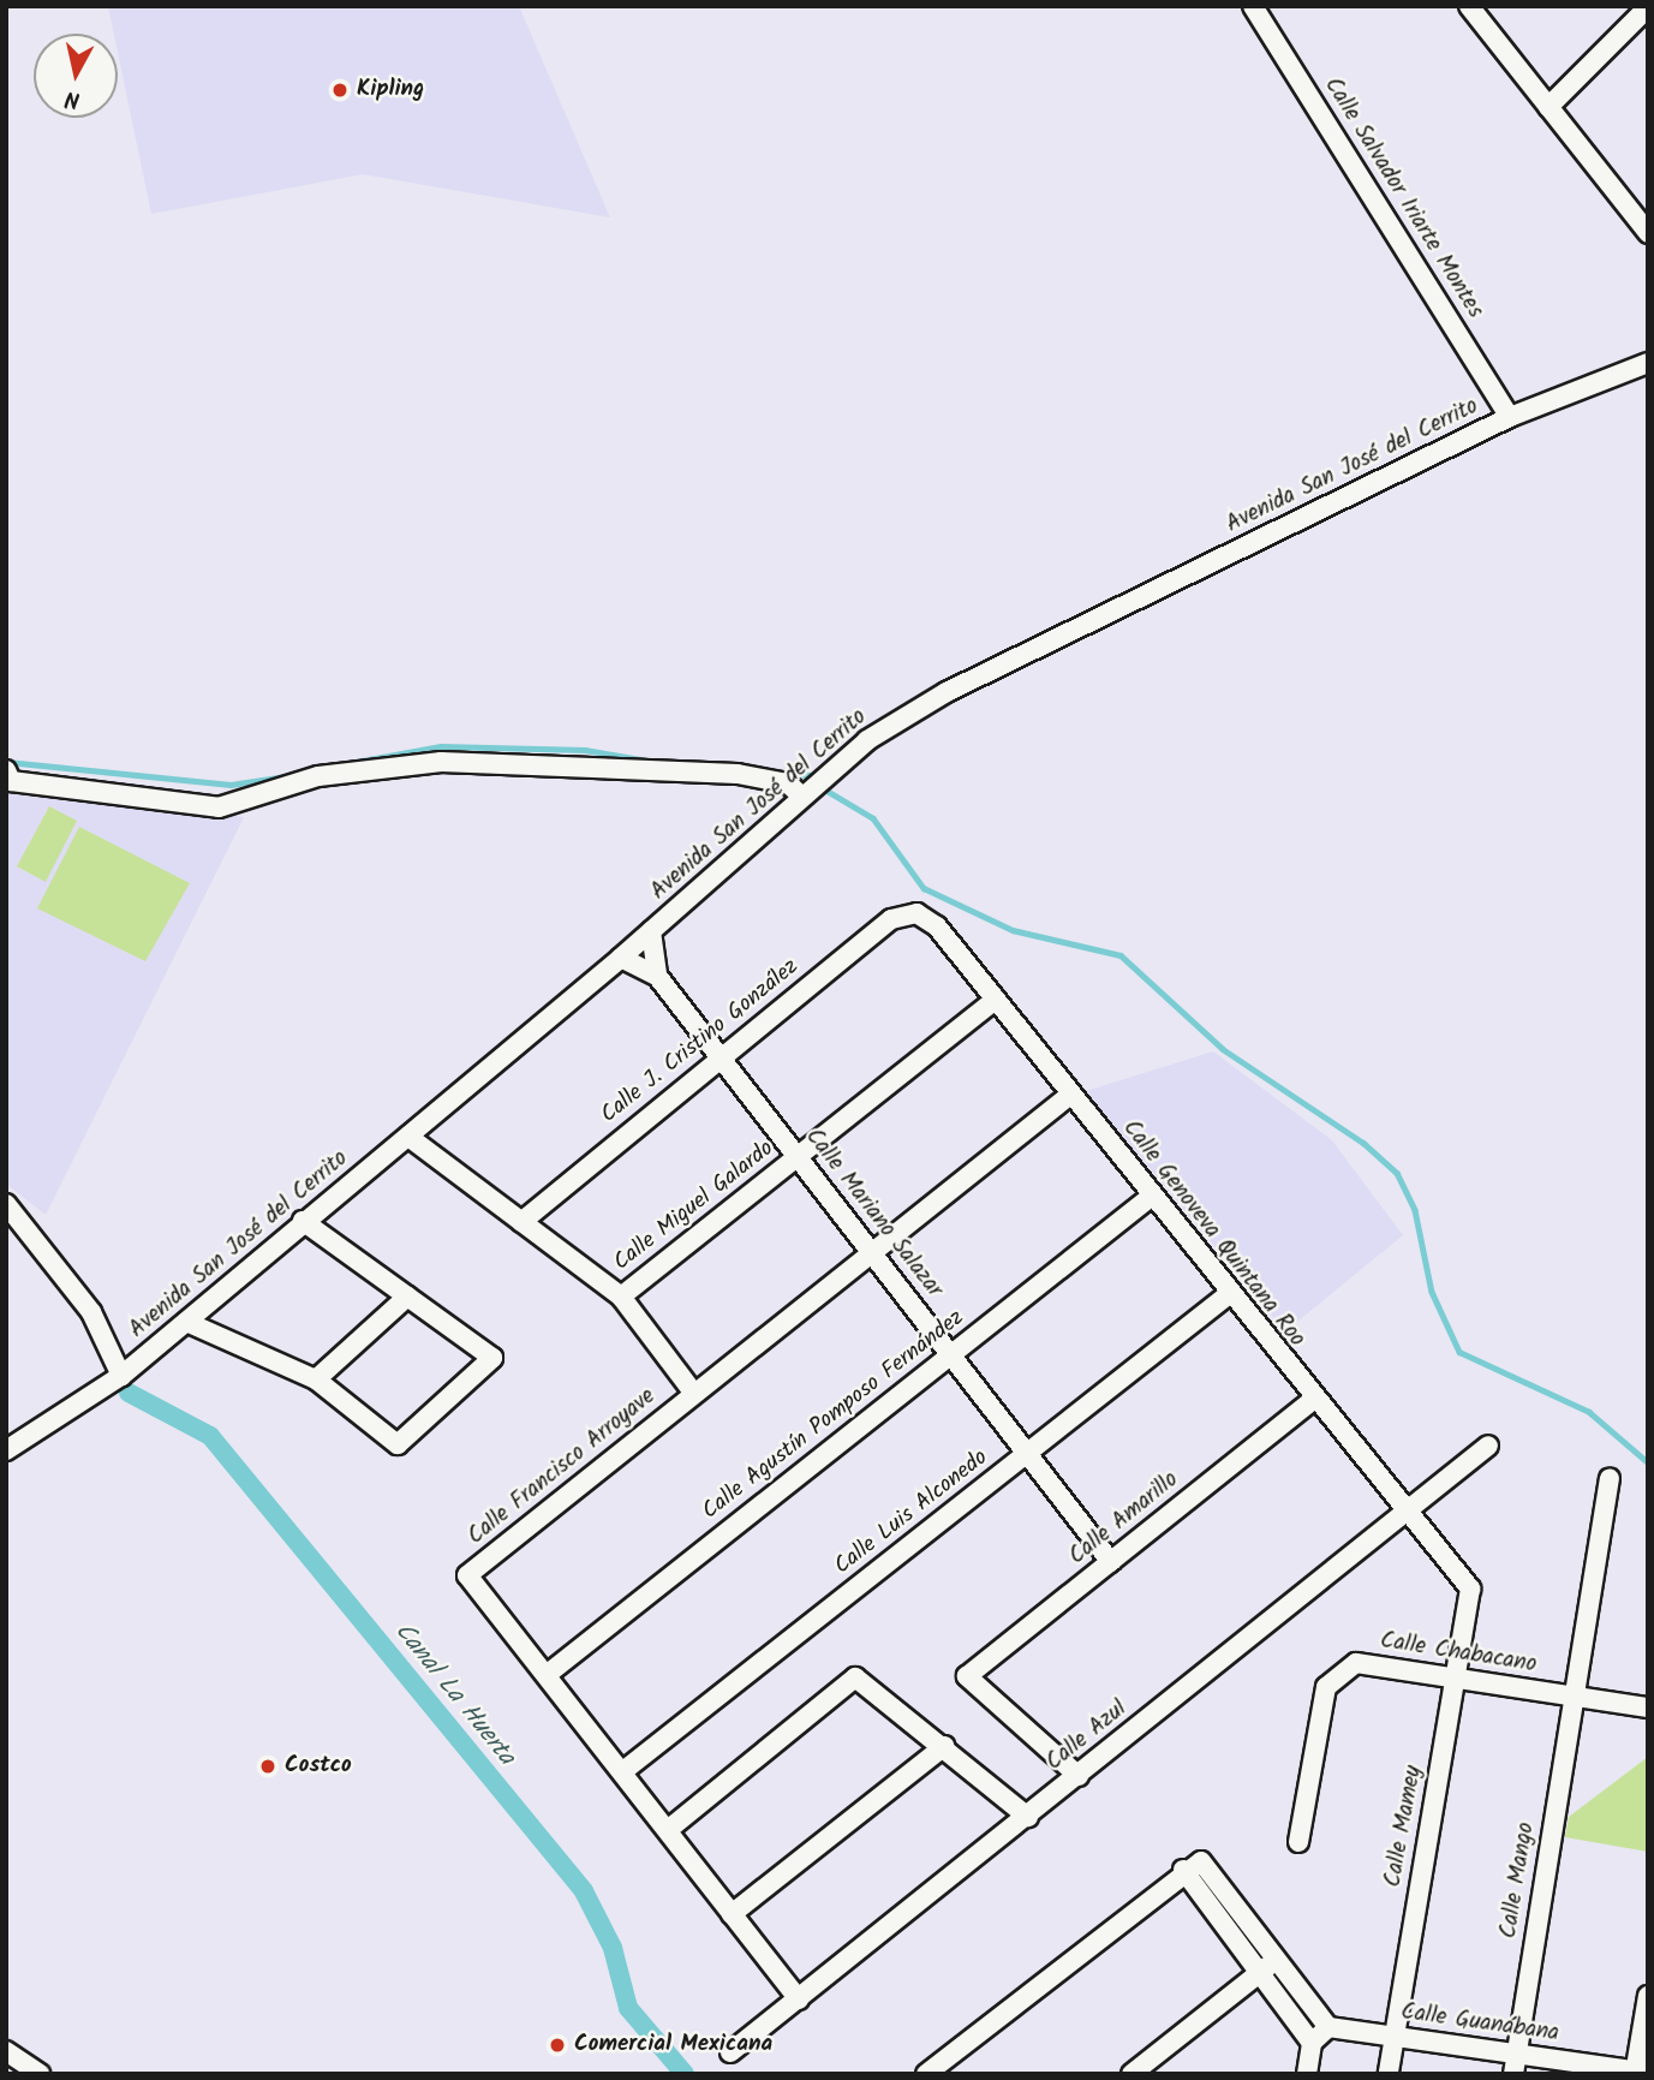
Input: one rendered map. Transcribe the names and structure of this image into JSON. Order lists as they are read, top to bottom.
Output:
{
  "streets": {
    "street": [
      "Calle Salvador Iriarte Montes",
      "Avenida San José del Cerrito",
      "Calle J. Cristino González",
      "Calle Miguel Galardo",
      "Calle Mariano Salazar",
      "Calle Genoveva Quintana Roo",
      "Calle Agustín Pomposo Fernández",
      "Calle Francisco Arroyave",
      "Calle Luis Alconedo",
      "Calle Amarillo",
      "Calle Chabacano",
      "Calle Azul",
      "Calle Mamey",
      "Calle Mango",
      "Calle Guanábana"
    ]
  },
  "crossings": [
    ["Calle Salvador Iriarte Montes", "Avenida San José del Cerrito"],
    ["Avenida San José del Cerrito", "Calle Mariano Salazar"],
    ["Calle J. Cristino González", "Calle Mariano Salazar"],
    ["Calle J. Cristino González", "Calle Genoveva Quintana Roo"],
    ["Calle Miguel Galardo", "Calle Mariano Salazar"],
    ["Calle Miguel Galardo", "Calle Genoveva Quintana Roo"],
    ["Calle Mariano Salazar", "Calle Agustín Pomposo Fernández"],
    ["Calle Mariano Salazar", "Calle Francisco Arroyave"],
    ["Calle Mariano Salazar", "Calle Luis Alconedo"],
    ["Calle Mariano Salazar", "Calle Amarillo"],
    ["Calle Genoveva Quintana Roo", "Calle Agustín Pomposo Fernández"],
    ["Calle Genoveva Quintana Roo", "Calle Francisco Arroyave"],
    ["Calle Genoveva Quintana Roo", "Calle Luis Alconedo"],
    ["Calle Genoveva Quintana Roo", "Calle Amarillo"],
    ["Calle Genoveva Quintana Roo", "Calle Azul"],
    ["Calle Genoveva Quintana Roo", "Calle Mamey"],
    ["Calle Agustín Pomposo Fernández", "Calle Francisco Arroyave"],
    ["Calle Francisco Arroyave", "Calle Luis Alconedo"],
    ["Calle Francisco Arroyave", "Calle Azul"],
    ["Calle Amarillo", "Calle Azul"],
    ["Calle Chabacano", "Calle Mamey"],
    ["Calle Chabacano", "Calle Mango"],
    ["Calle Mamey", "Calle Guanábana"],
    ["Calle Mango", "Calle Guanábana"]
  ],
  "water": ["Canal La Huerta"],
  "places": ["Kipling", "Costco", "Comercial Mexicana"],
  "north": "bottom"
}
